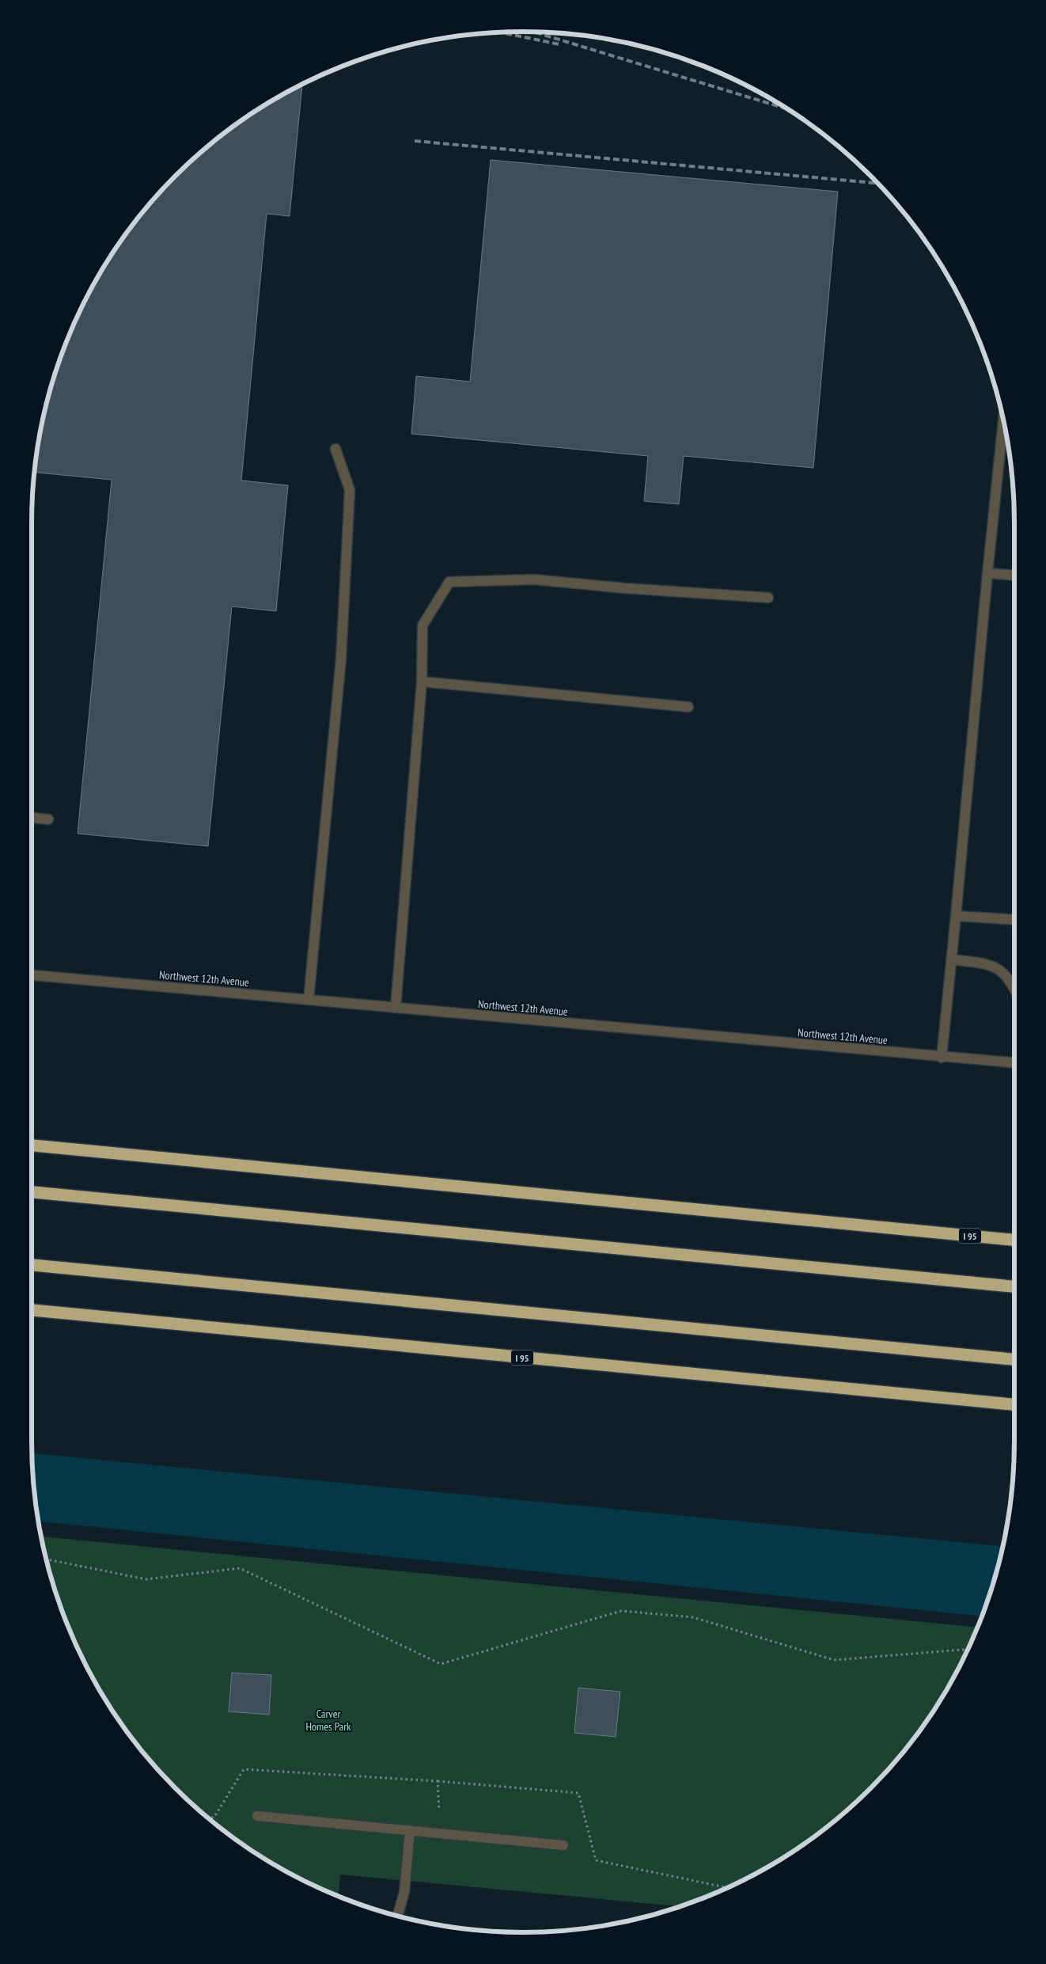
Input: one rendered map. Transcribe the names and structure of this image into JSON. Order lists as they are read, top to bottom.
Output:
{
  "streets": {
    "highway": ["I 95"],
    "street": ["Northwest 12th Avenue"]
  },
  "parks": ["Carver Homes Park"]
}
